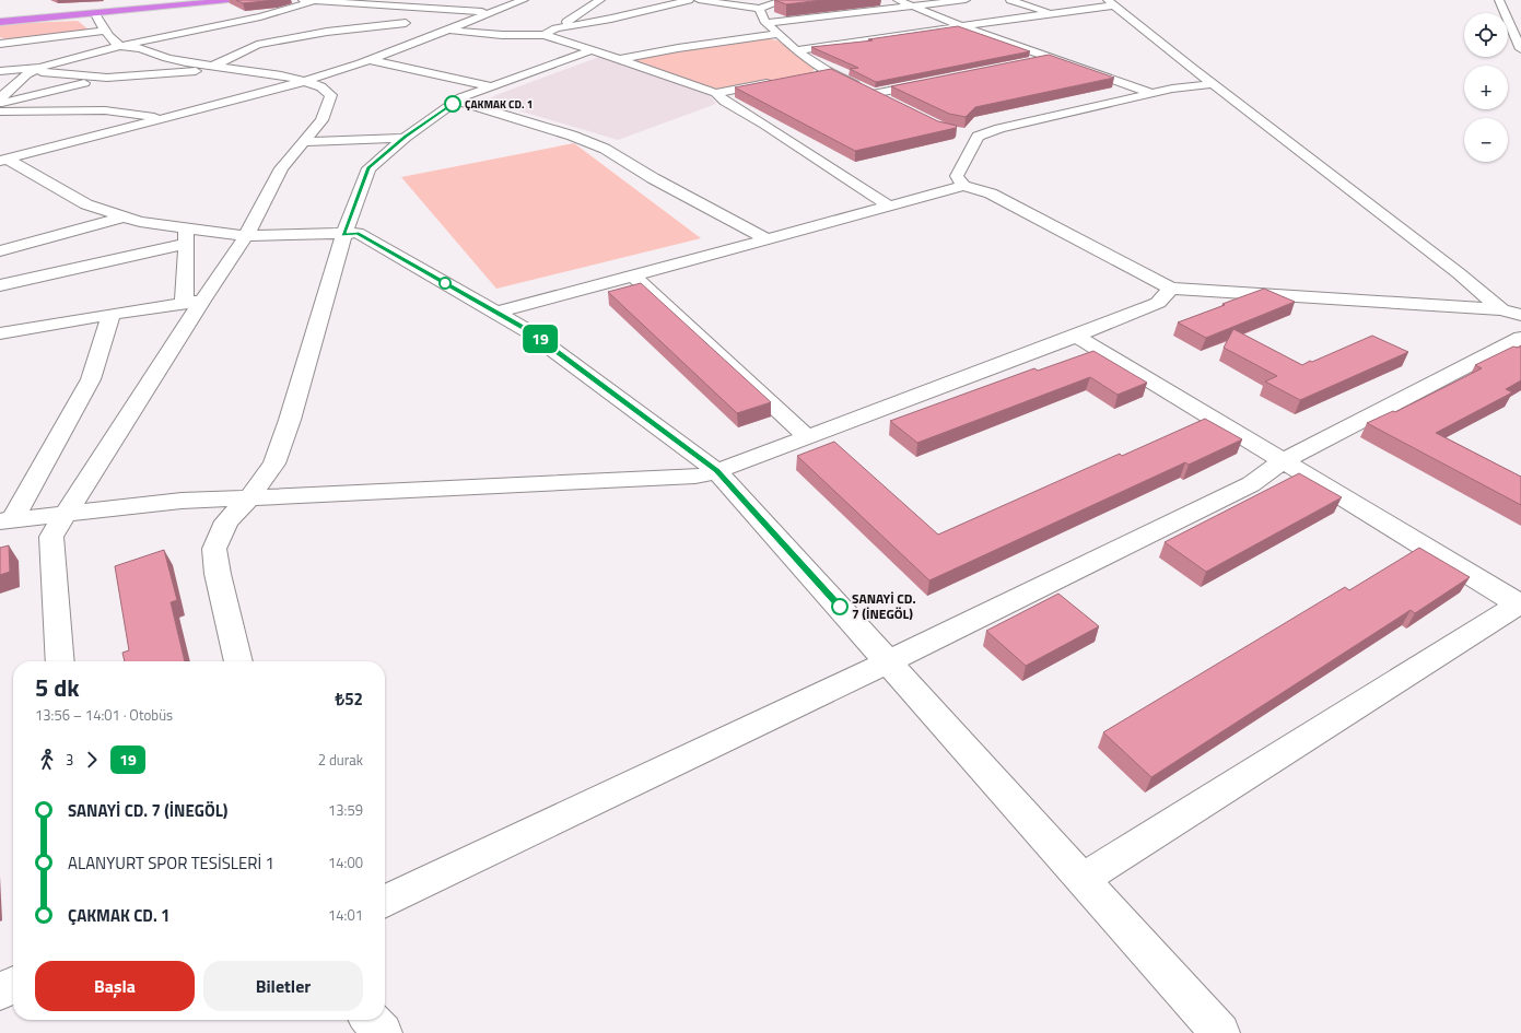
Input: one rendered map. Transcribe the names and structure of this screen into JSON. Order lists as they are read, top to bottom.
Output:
{
  "places": ["ÇAKMAK CD. 1", "SANAYİ CD. 7 (İNEGÖL)"],
  "lines": ["bus line 19"],
  "page": {
    "on_map": "19",
    "map_buttons": ["+", "−"],
    "heading": ["5 dk", "13:56 – 14:01 · Otobüs", "₺52"],
    "legs": ["3", "19", "2 durak"],
    "list": [
      {
        "name": "SANAYİ CD. 7 (İNEGÖL)",
        "value": "13:59"
      },
      {
        "name": "ALANYURT SPOR TESİSLERİ 1",
        "value": "14:00"
      },
      {
        "name": "ÇAKMAK CD. 1",
        "value": "14:01"
      }
    ],
    "buttons": ["Başla", "Biletler"]
  }
}
